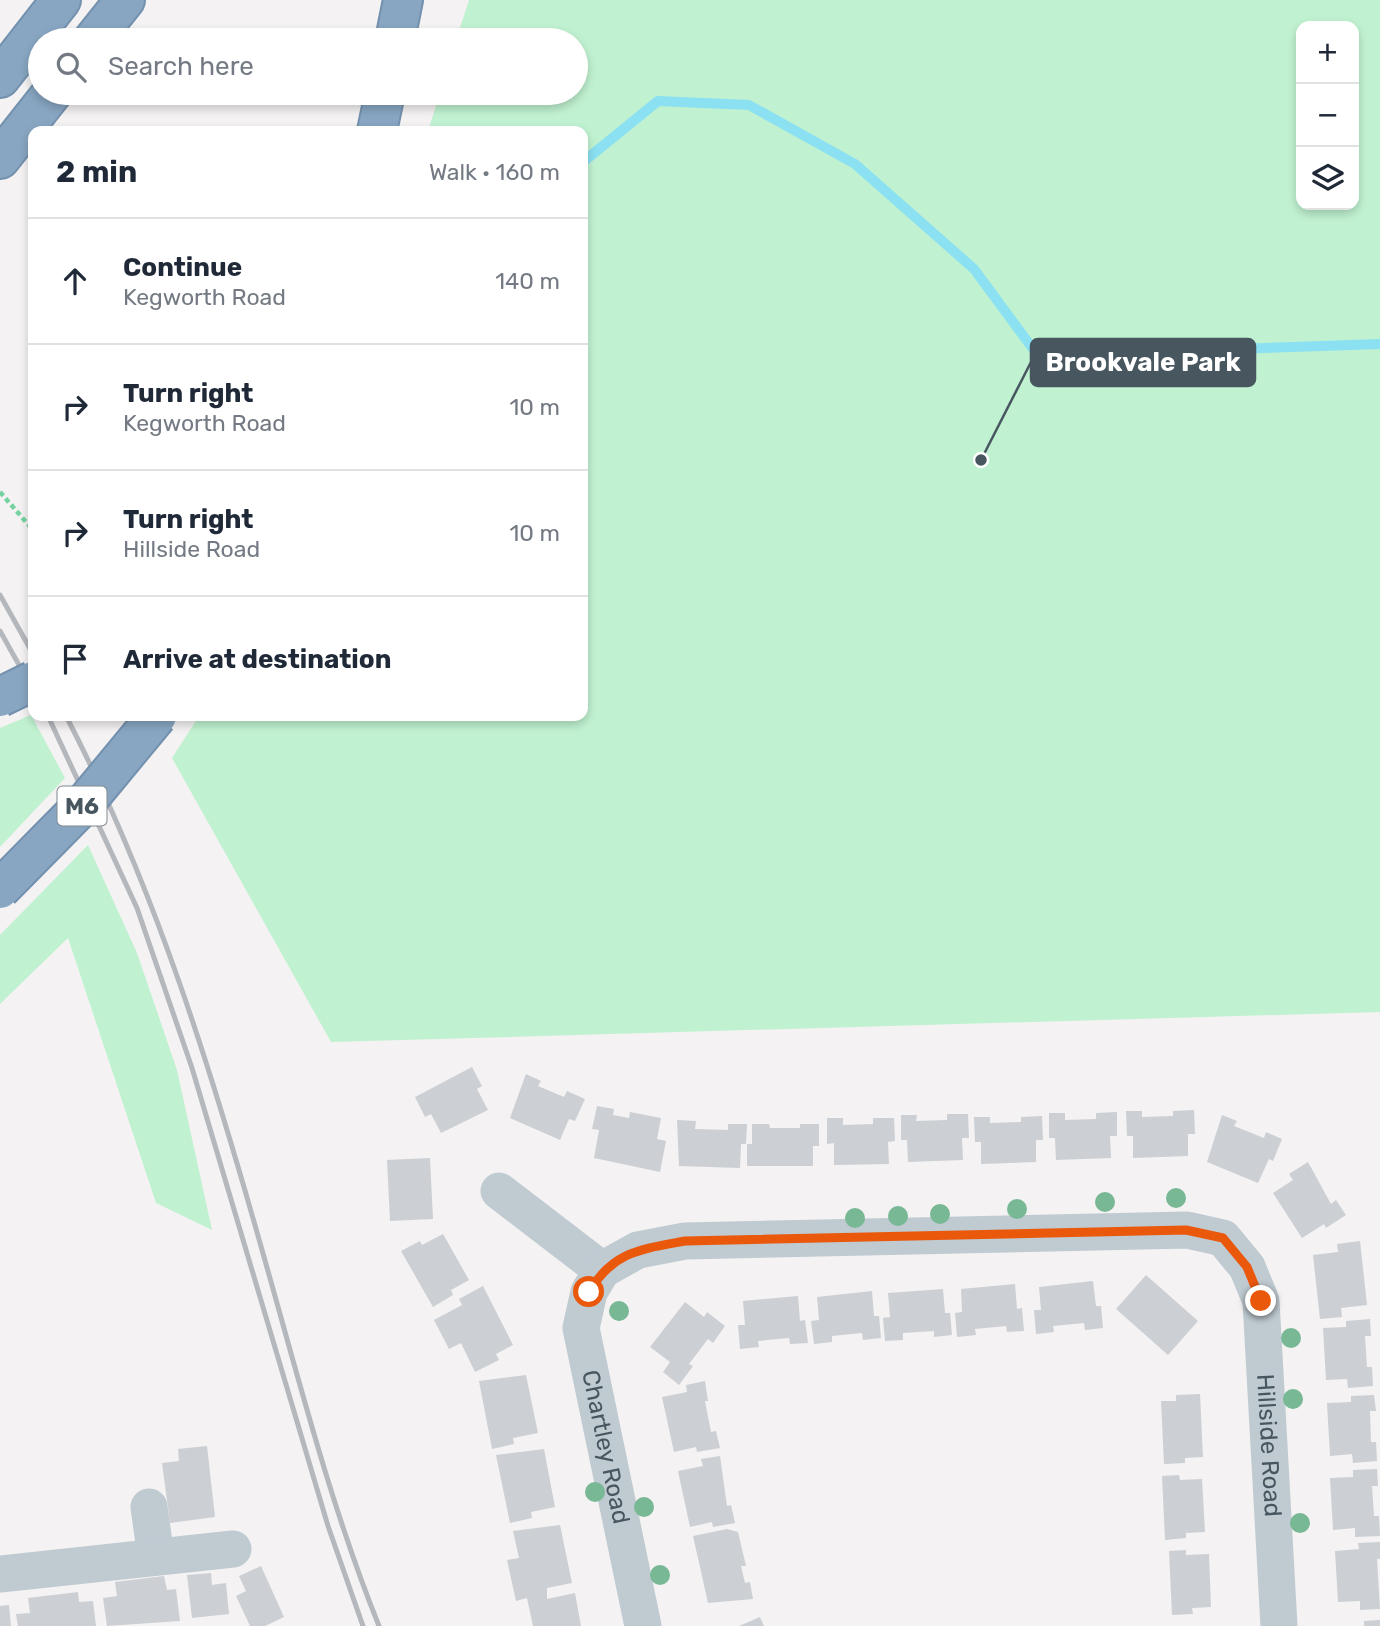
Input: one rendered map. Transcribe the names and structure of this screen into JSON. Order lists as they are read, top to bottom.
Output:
{
  "streets": {
    "highway": ["M6"],
    "street": ["Hillside Road", "Chartley Road"]
  },
  "crossings": [
    ["Hillside Road", "Chartley Road"]
  ],
  "places": ["Brookvale Park"],
  "page": {
    "map_buttons": ["+", "−"],
    "search": "Search here",
    "heading": ["2 min", "Walk · 160 m"],
    "list": [
      ["Continue", "Kegworth Road", "140 m"],
      ["Turn right", "Kegworth Road", "10 m"],
      ["Turn right", "Hillside Road", "10 m"],
      "Arrive at destination"
    ]
  }
}
